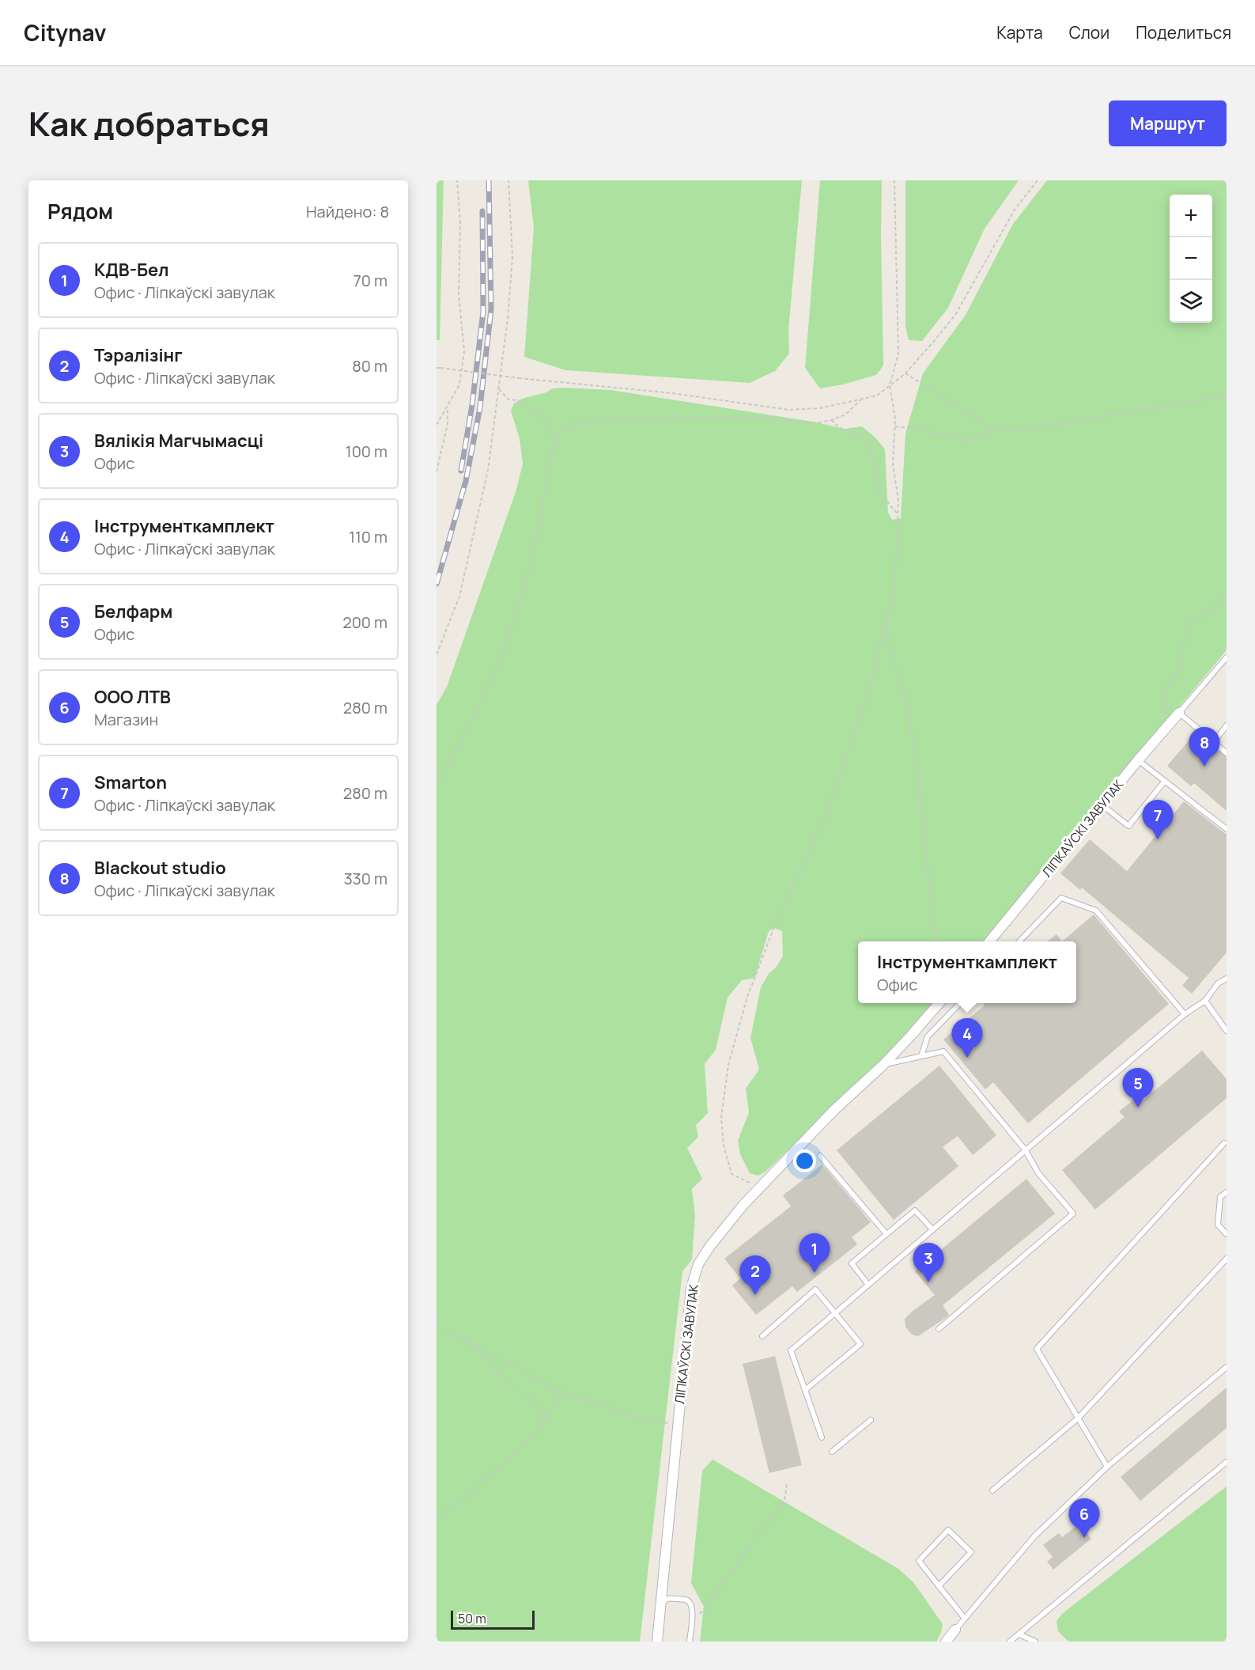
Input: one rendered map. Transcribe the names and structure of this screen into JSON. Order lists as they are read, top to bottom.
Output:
{
  "streets": {
    "street": ["ЛІПКАЎСКІ ЗАВУЛАК"]
  },
  "scale_bar": "50 m",
  "page": {
    "header": "Citynav",
    "nav": ["Карта", "Слои", "Поделиться"],
    "title": "Как добраться",
    "buttons": "Маршрут",
    "heading": ["Рядом", "Найдено: 8"],
    "map_buttons": ["+", "−"],
    "list": [
      {
        "mark": "1",
        "name": "КДВ-Бел",
        "note": "Офис · Ліпкаўскі завулак",
        "value": "70 m"
      },
      {
        "mark": "2",
        "name": "Тэралізінг",
        "note": "Офис · Ліпкаўскі завулак",
        "value": "80 m"
      },
      {
        "mark": "3",
        "name": "Вялікія Магчымасці",
        "note": "Офис",
        "value": "100 m"
      },
      {
        "mark": "4",
        "name": "Інструменткамплект",
        "note": "Офис · Ліпкаўскі завулак",
        "value": "110 m"
      },
      {
        "mark": "5",
        "name": "Белфарм",
        "note": "Офис",
        "value": "200 m"
      },
      {
        "mark": "6",
        "name": "ООО ЛТВ",
        "note": "Магазин",
        "value": "280 m"
      },
      {
        "mark": "7",
        "name": "Smarton",
        "note": "Офис · Ліпкаўскі завулак",
        "value": "280 m"
      },
      {
        "mark": "8",
        "name": "Blackout studio",
        "note": "Офис · Ліпкаўскі завулак",
        "value": "330 m"
      }
    ],
    "pins": [
      "8",
      "7",
      "4",
      "5",
      "1",
      "3",
      "2",
      "6"
    ],
    "popup": ["Інструменткамплект", "Офис"],
    "scale": "50 m"
  }
}
